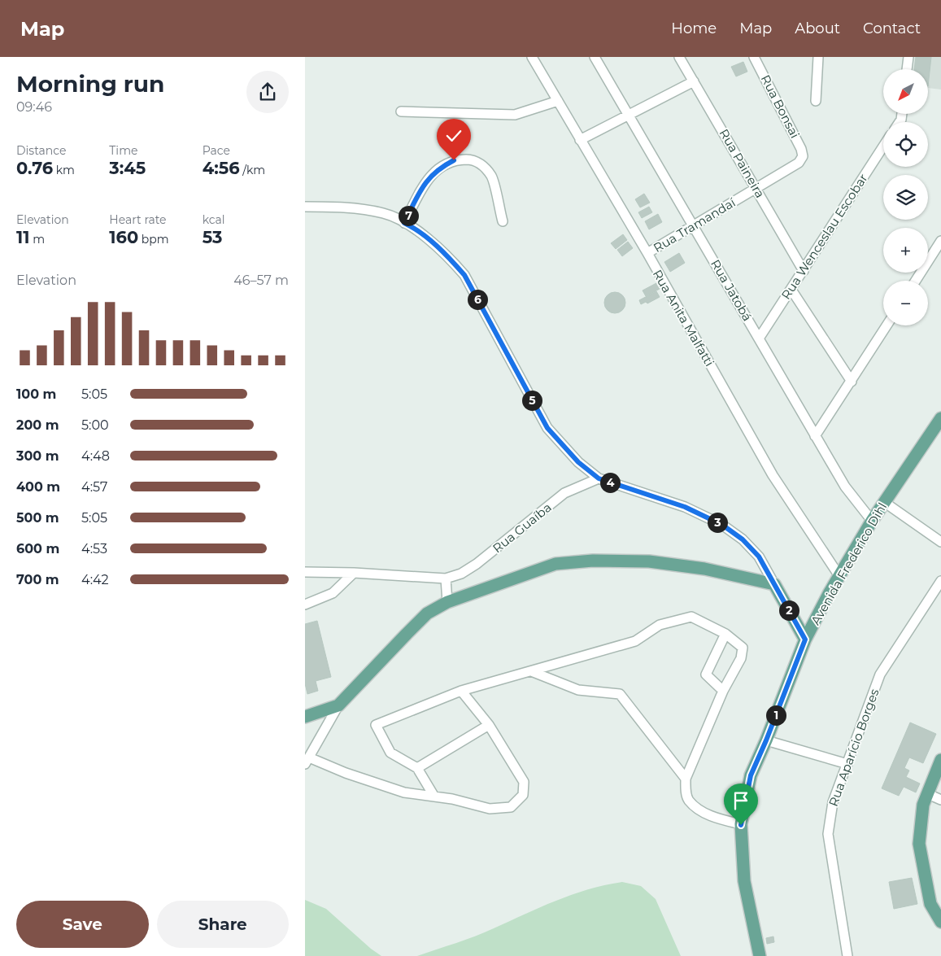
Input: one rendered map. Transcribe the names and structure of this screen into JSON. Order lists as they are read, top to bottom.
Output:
{
  "streets": {
    "main road": ["Avenida Frederico Dihl"],
    "street": [
      "Rua Bonsai",
      "Rua Paineira",
      "Rua Tramandaí",
      "Rua Wenceslau Escobar",
      "Rua Jatobá",
      "Rua Anita Malfatti",
      "Rua Guaíba",
      "Rua Aparício Borges"
    ]
  },
  "crossings": [
    ["Rua Bonsai", "Rua Tramandaí"],
    ["Rua Paineira", "Rua Tramandaí"],
    ["Rua Paineira", "Rua Wenceslau Escobar"],
    ["Rua Tramandaí", "Rua Jatobá"],
    ["Rua Tramandaí", "Rua Anita Malfatti"],
    ["Rua Wenceslau Escobar", "Rua Jatobá"],
    ["Rua Jatobá", "Avenida Frederico Dihl"],
    ["Rua Anita Malfatti", "Avenida Frederico Dihl"]
  ],
  "north": "bottom left",
  "page": {
    "header": "Map",
    "nav": [
      "Home",
      "Map",
      "About",
      "Contact"
    ],
    "heading": ["Morning run", "09:46"],
    "map_buttons": ["+", "−"],
    "stats": [
      ["Distance", "0.76 km"],
      ["Time", "3:45"],
      ["Pace", "4:56 /km"],
      ["Elevation", "11 m"],
      ["Heart rate", "160 bpm"],
      ["kcal", "53"]
    ],
    "pins": [
      "7",
      "6",
      "5",
      "4",
      "3",
      "2",
      "1"
    ],
    "chart": ["Elevation", "46–57 m"],
    "list": [
      {
        "name": "100 m",
        "note": "5:05"
      },
      {
        "name": "200 m",
        "note": "5:00"
      },
      {
        "name": "300 m",
        "note": "4:48"
      },
      {
        "name": "400 m",
        "note": "4:57"
      },
      {
        "name": "500 m",
        "note": "5:05"
      },
      {
        "name": "600 m",
        "note": "4:53"
      },
      {
        "name": "700 m",
        "note": "4:42"
      }
    ],
    "buttons": ["Save", "Share"]
  }
}
